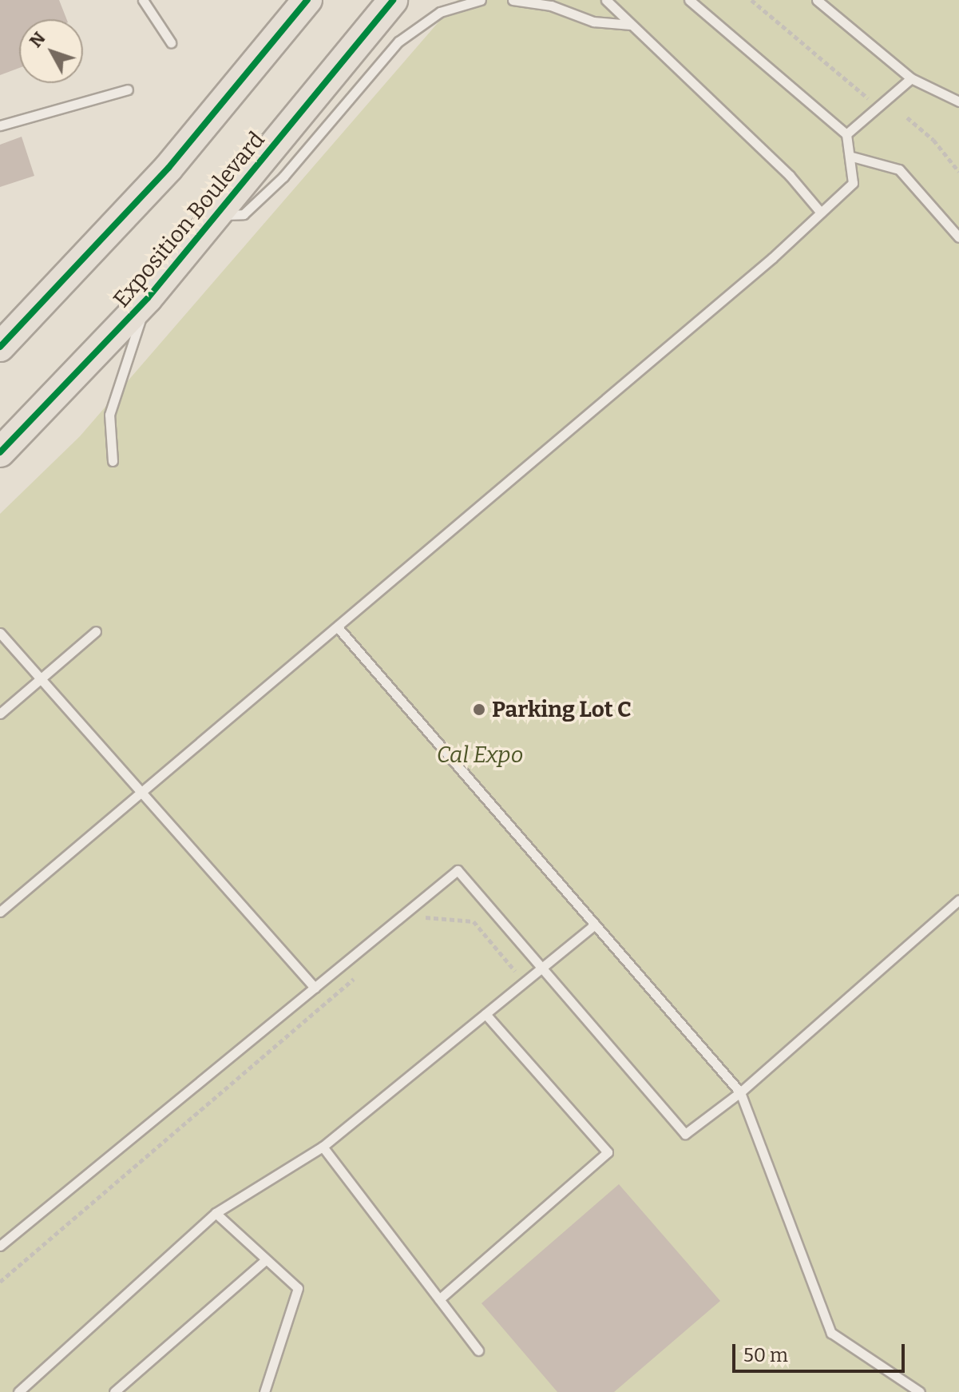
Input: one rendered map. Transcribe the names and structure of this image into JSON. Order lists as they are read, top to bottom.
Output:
{
  "streets": {
    "main road": ["Exposition Boulevard"]
  },
  "parks": ["Cal Expo"],
  "places": ["Parking Lot C"],
  "scale_bar": "50 m",
  "north": "top left"
}
